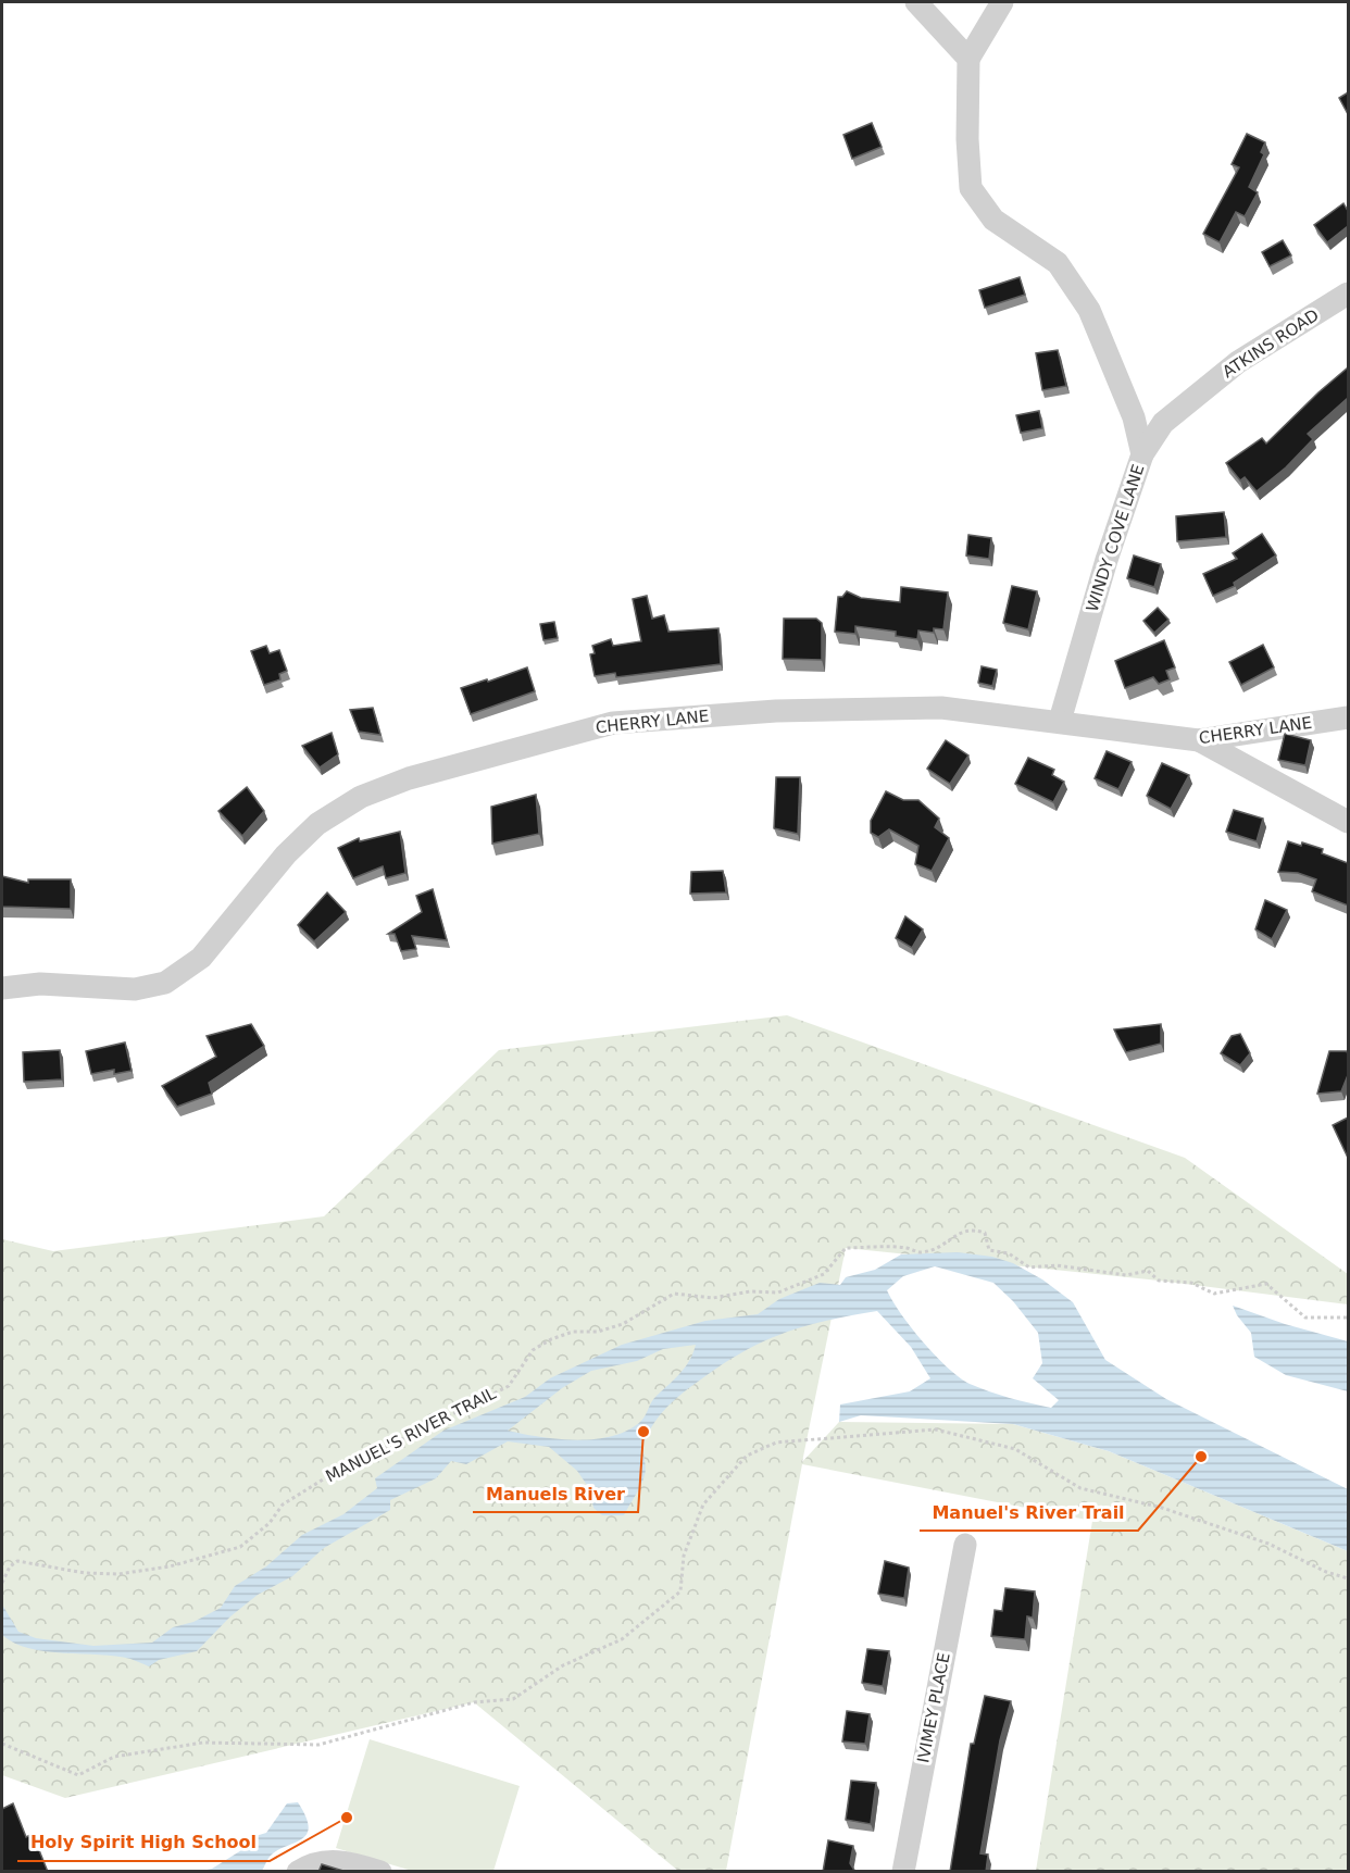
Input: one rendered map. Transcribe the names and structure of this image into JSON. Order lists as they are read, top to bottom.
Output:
{
  "streets": {
    "street": [
      "ATKINS ROAD",
      "WINDY COVE LANE",
      "CHERRY LANE",
      "IVIMEY PLACE"
    ],
    "path": ["MANUEL'S RIVER TRAIL"]
  },
  "crossings": [
    ["ATKINS ROAD", "WINDY COVE LANE"],
    ["WINDY COVE LANE", "CHERRY LANE"]
  ],
  "places": ["Manuels River", "Manuel's River Trail", "Holy Spirit High School"]
}
